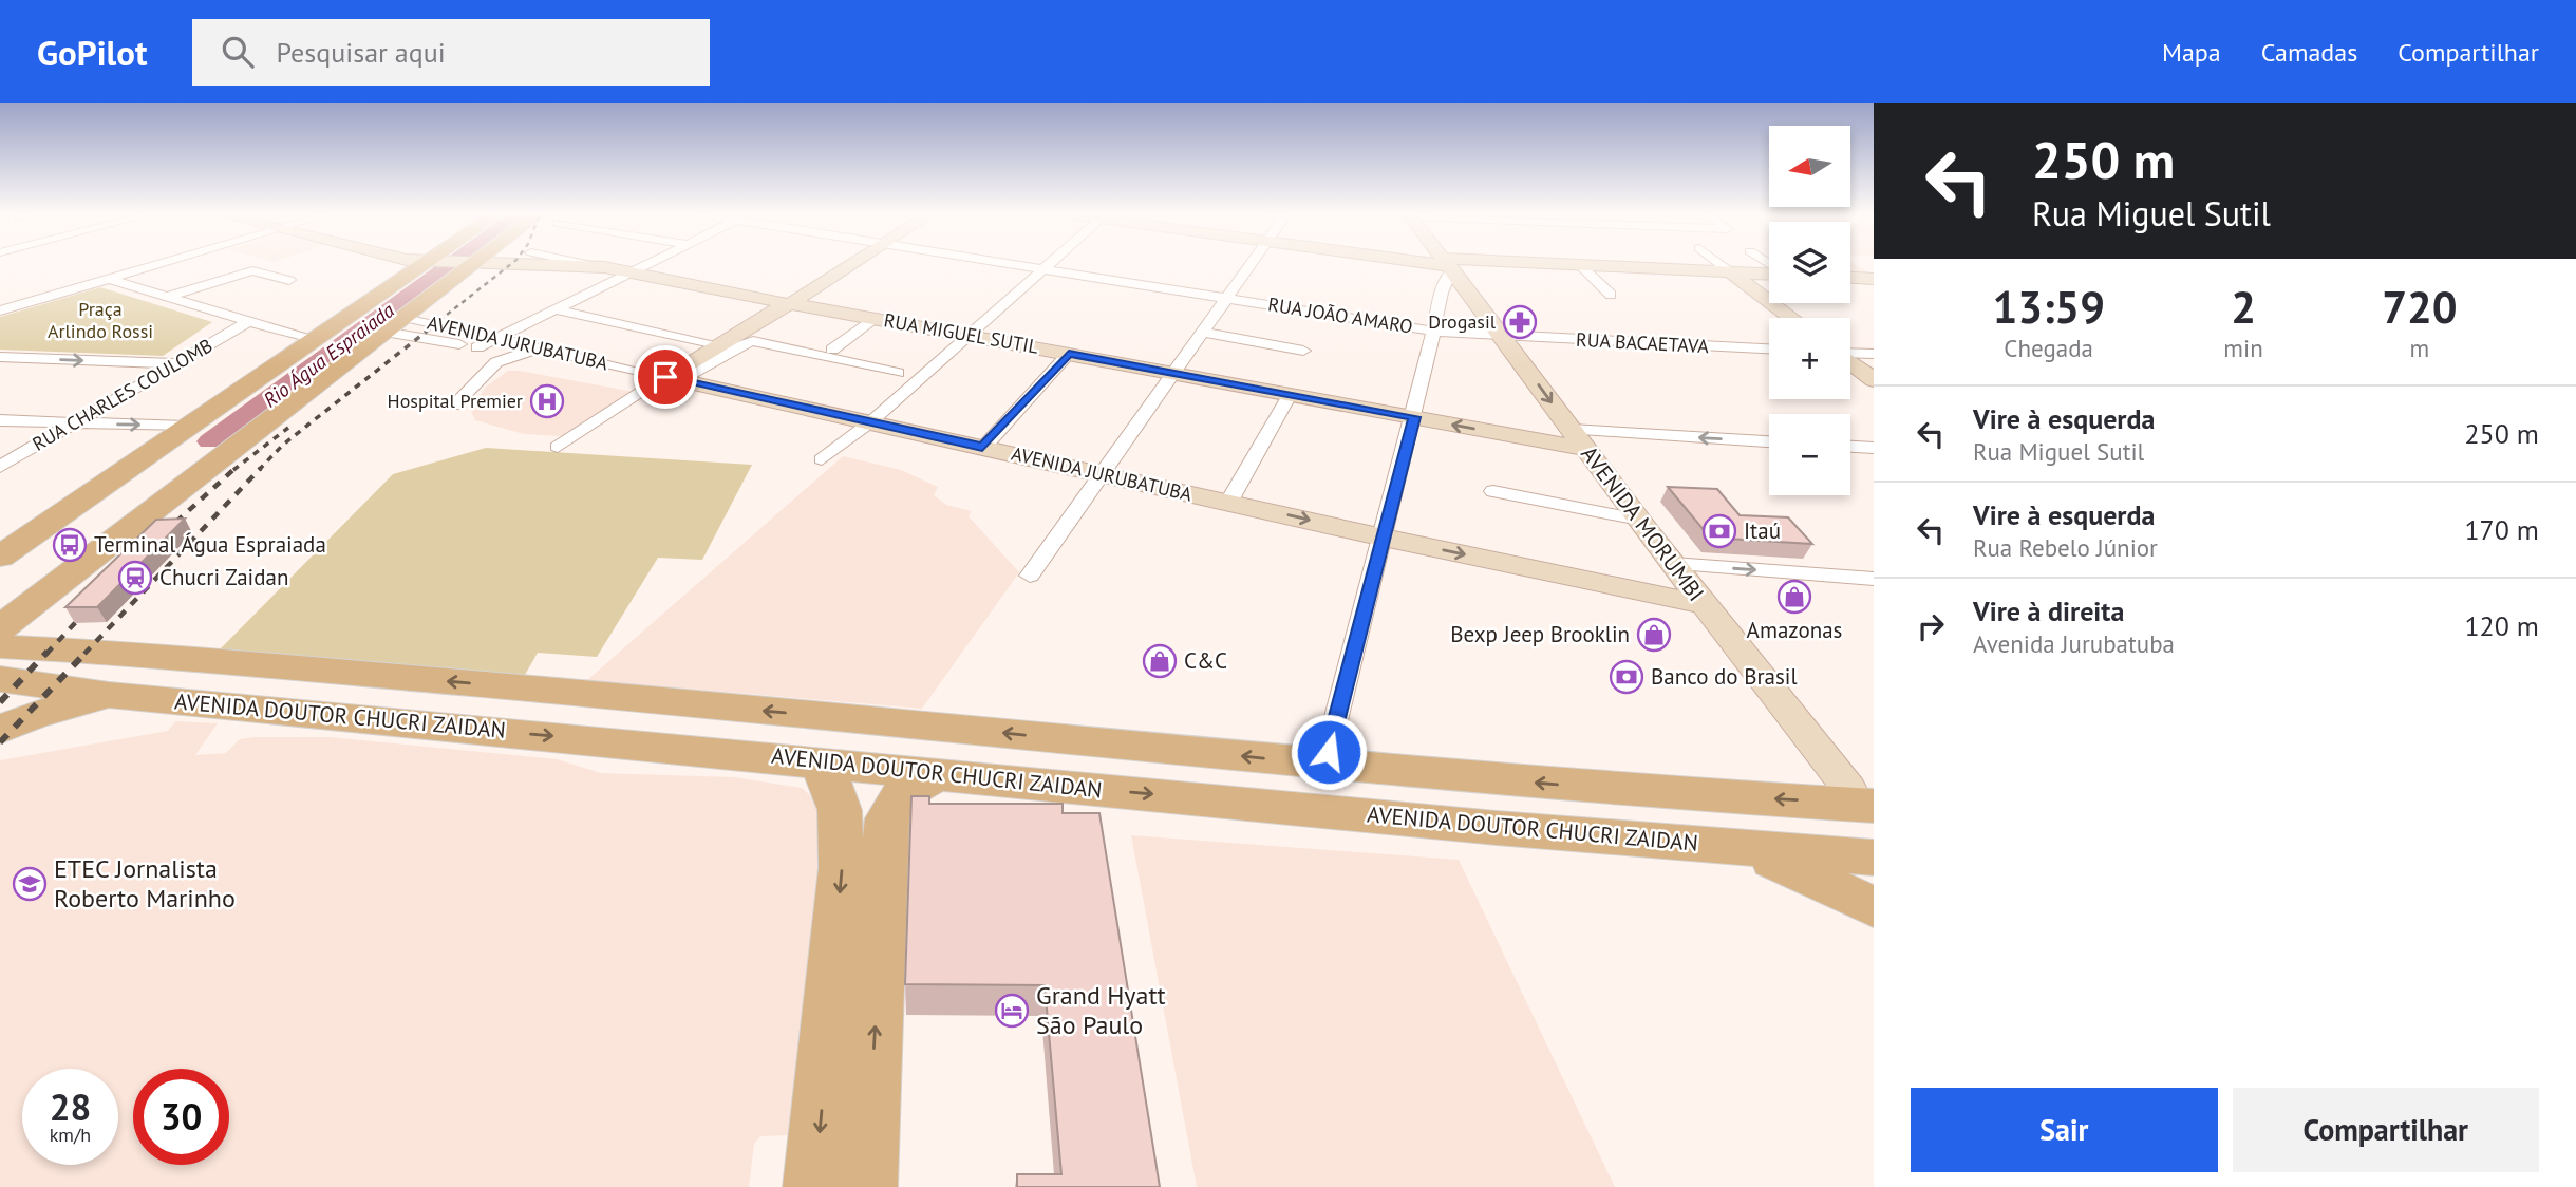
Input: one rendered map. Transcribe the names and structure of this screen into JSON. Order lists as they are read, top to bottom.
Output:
{
  "streets": {
    "main road": ["AVENIDA DOUTOR CHUCRI ZAIDAN"],
    "street": [
      "RUA JOÃO AMARO",
      "RUA MIGUEL SUTIL",
      "AVENIDA JURUBATUBA",
      "RUA BACAETAVA",
      "RUA CHARLES COULOMB",
      "AVENIDA MORUMBI"
    ]
  },
  "crossings": [
    ["RUA JOÃO AMARO", "RUA BACAETAVA"],
    ["RUA JOÃO AMARO", "AVENIDA MORUMBI"],
    ["RUA MIGUEL SUTIL", "AVENIDA MORUMBI"],
    ["AVENIDA JURUBATUBA", "AVENIDA MORUMBI"],
    ["RUA BACAETAVA", "AVENIDA MORUMBI"],
    ["AVENIDA MORUMBI", "AVENIDA DOUTOR CHUCRI ZAIDAN"]
  ],
  "water": ["Rio Água Espraiada"],
  "parks": ["Praça Arlindo Rossi"],
  "places": {
    "pharmacy": ["Drogasil"],
    "hospital": ["Hospital Premier"],
    "bank": ["Itaú", "Banco do Brasil"],
    "bus stop": ["Terminal Água Espraiada"],
    "station": ["Chucri Zaidan"],
    "shop": ["Amazonas", "Bexp Jeep Brooklin", "C&C"],
    "school or university": ["ETEC Jornalista Roberto Marinho"],
    "hotel": ["Grand Hyatt São Paulo"]
  },
  "north": "left",
  "page": {
    "header": "GoPilot",
    "search": "Pesquisar aqui",
    "nav": ["Mapa", "Camadas", "Compartilhar"],
    "turn": ["250 m", "Rua Miguel Sutil"],
    "map_buttons": ["+", "−"],
    "eta": [
      "13:59",
      "Chegada",
      "2",
      "min",
      "720",
      "m"
    ],
    "list": [
      {
        "name": "Vire à esquerda",
        "note": "Rua Miguel Sutil",
        "value": "250 m"
      },
      {
        "name": "Vire à esquerda",
        "note": "Rua Rebelo Júnior",
        "value": "170 m"
      },
      {
        "name": "Vire à direita",
        "note": "Avenida Jurubatuba",
        "value": "120 m"
      }
    ],
    "speed": "28 km/h",
    "limit": "30",
    "buttons": ["Sair", "Compartilhar"]
  }
}
